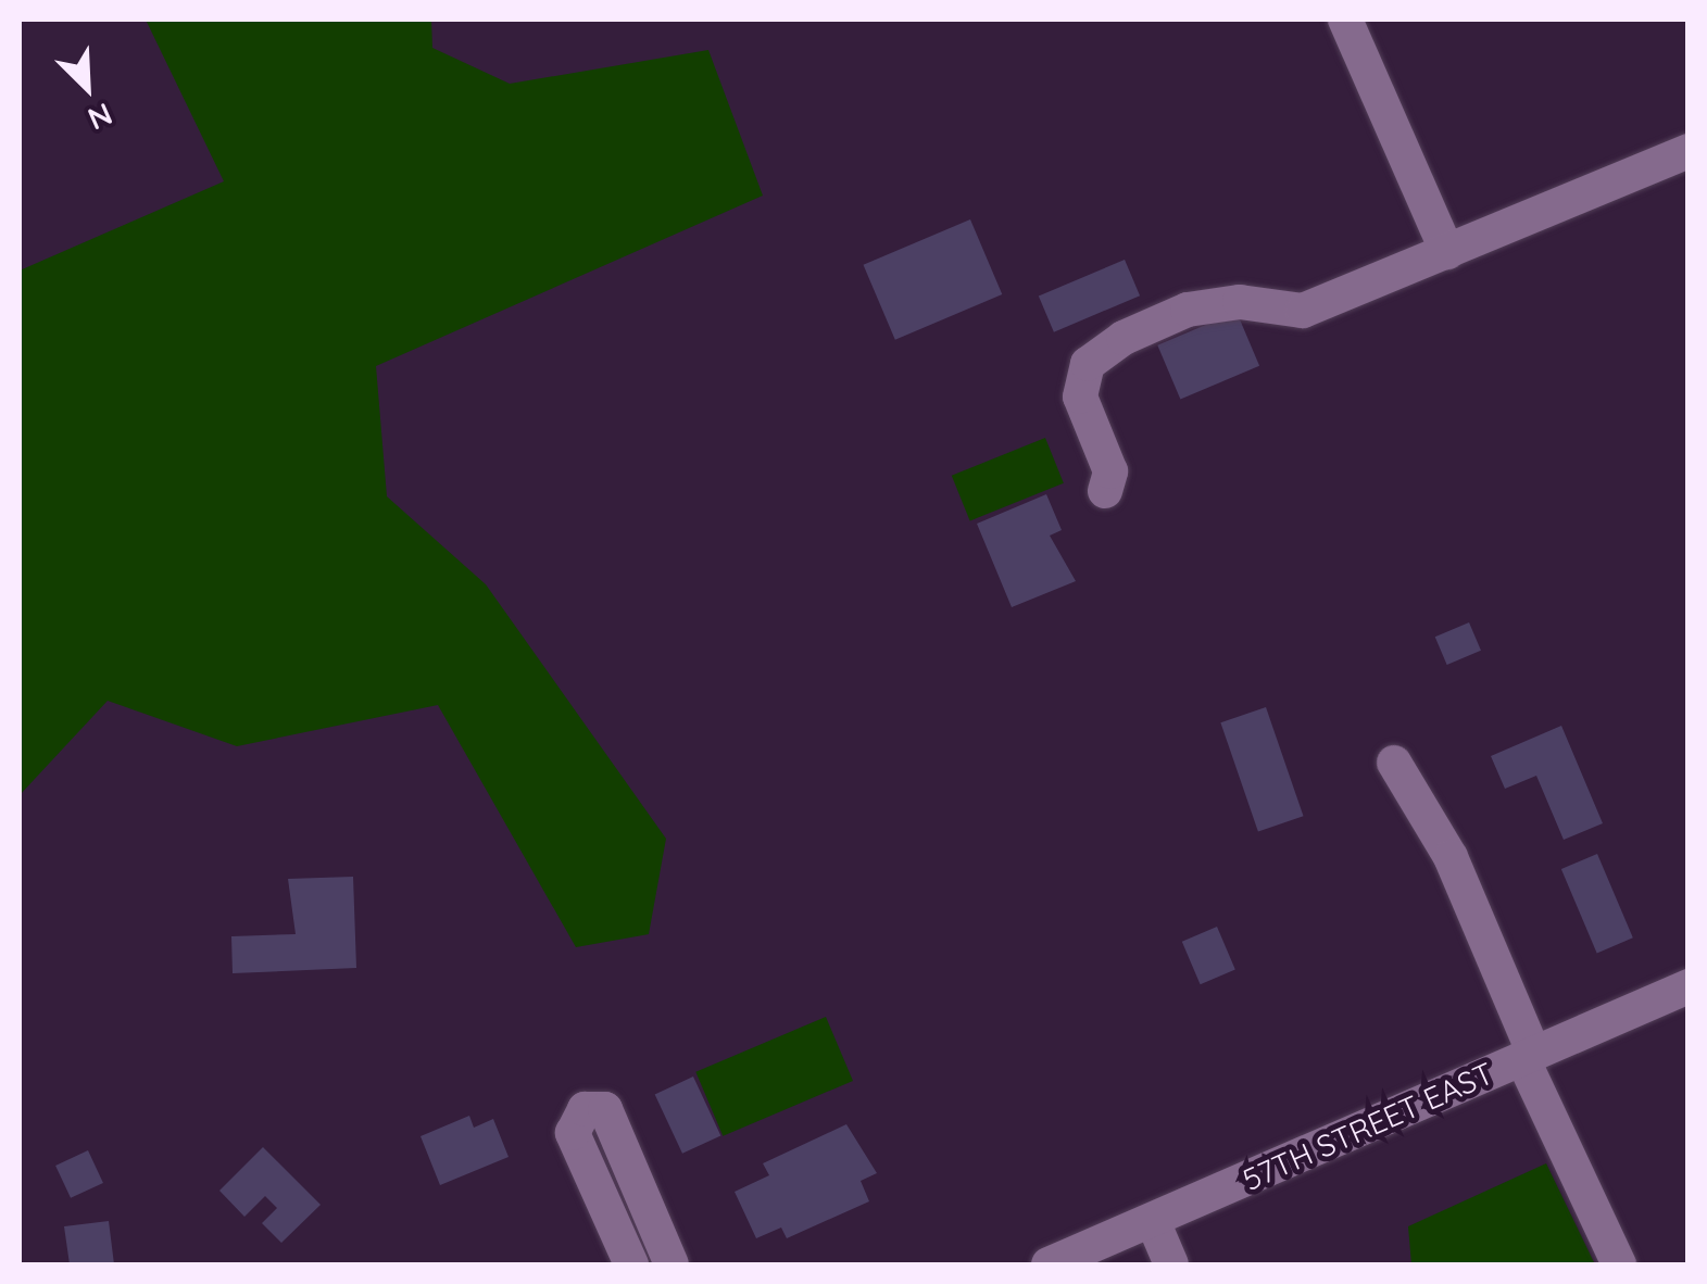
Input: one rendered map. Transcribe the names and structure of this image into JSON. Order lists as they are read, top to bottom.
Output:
{
  "streets": {
    "street": ["57TH STREET EAST"]
  },
  "north": "bottom right"
}
